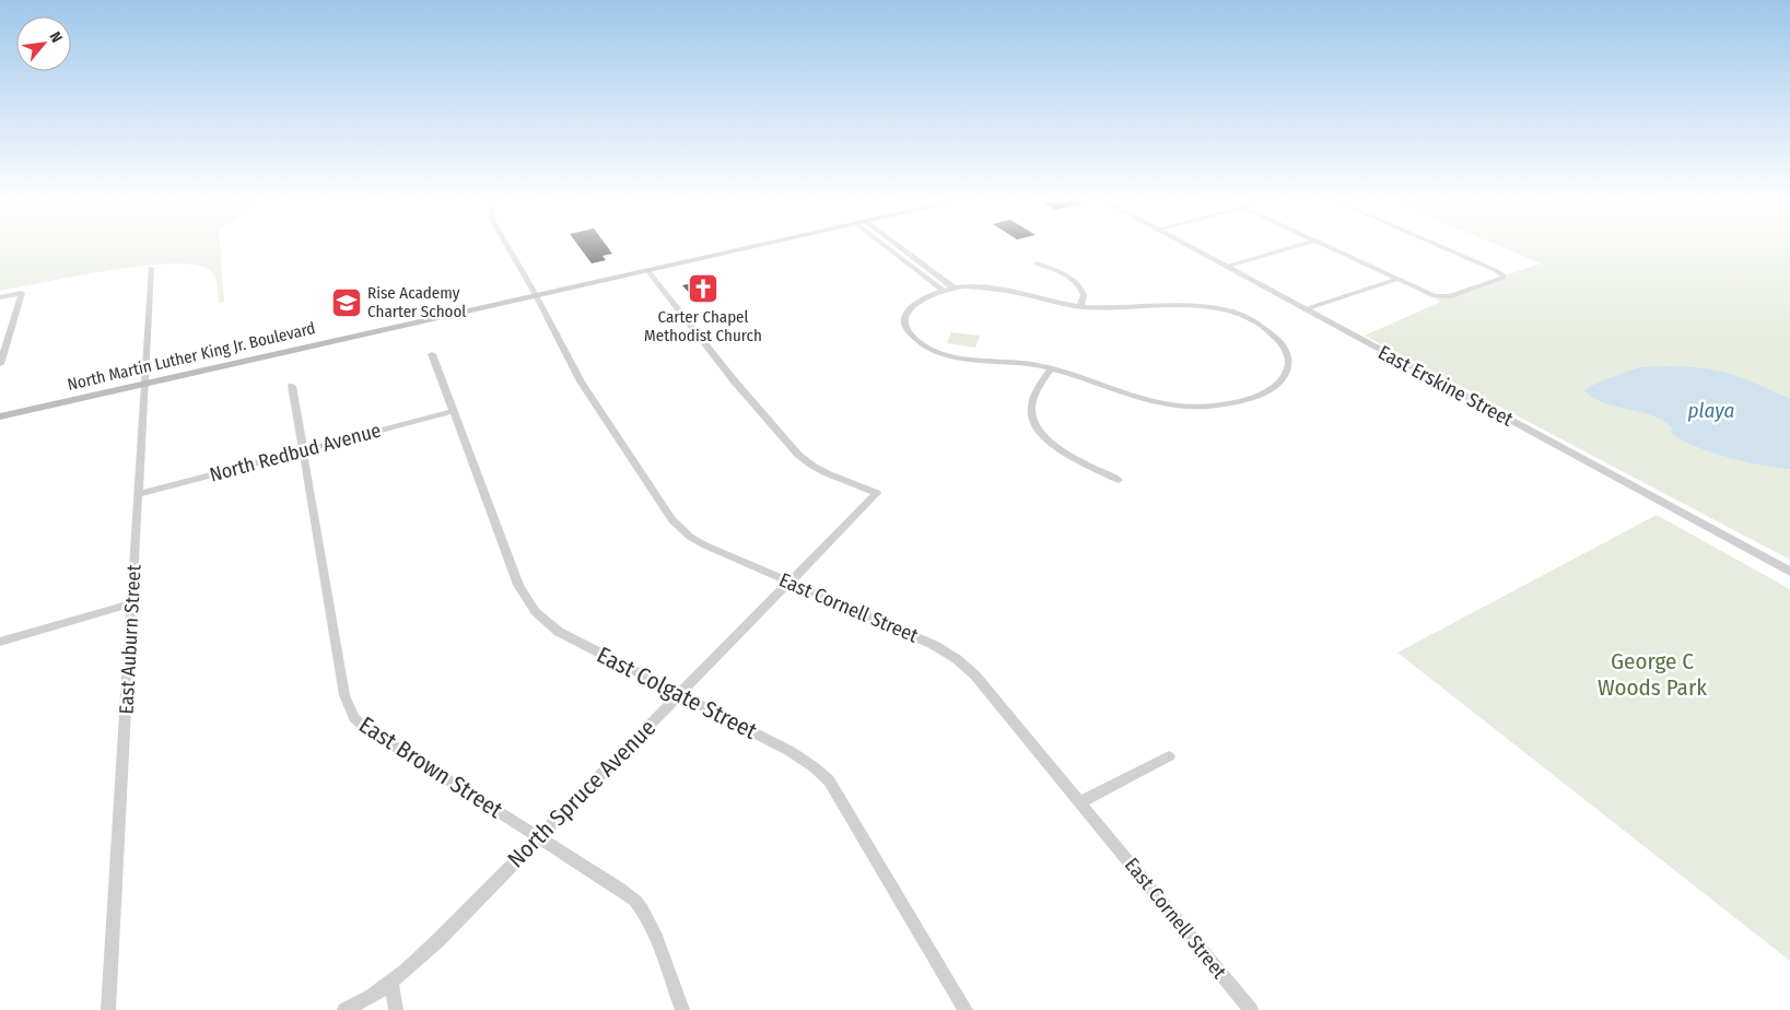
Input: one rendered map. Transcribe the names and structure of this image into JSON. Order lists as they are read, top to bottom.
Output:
{
  "streets": {
    "main road": ["North Martin Luther King Jr. Boulevard"],
    "street": [
      "East Erskine Street",
      "North Redbud Avenue",
      "East Cornell Street",
      "East Auburn Street",
      "East Colgate Street",
      "East Brown Street",
      "North Spruce Avenue"
    ]
  },
  "crossings": [
    ["North Martin Luther King Jr. Boulevard", "East Cornell Street"],
    ["North Martin Luther King Jr. Boulevard", "East Auburn Street"],
    ["North Martin Luther King Jr. Boulevard", "North Spruce Avenue"],
    ["North Redbud Avenue", "East Auburn Street"],
    ["North Redbud Avenue", "East Colgate Street"],
    ["North Redbud Avenue", "East Brown Street"],
    ["East Cornell Street", "North Spruce Avenue"],
    ["East Colgate Street", "North Spruce Avenue"],
    ["East Brown Street", "North Spruce Avenue"]
  ],
  "water": ["playa"],
  "parks": ["George C Woods Park"],
  "places": {
    "church": ["Carter Chapel Methodist Church"],
    "school or university": ["Rise Academy Charter School"]
  },
  "north": "top right"
}
